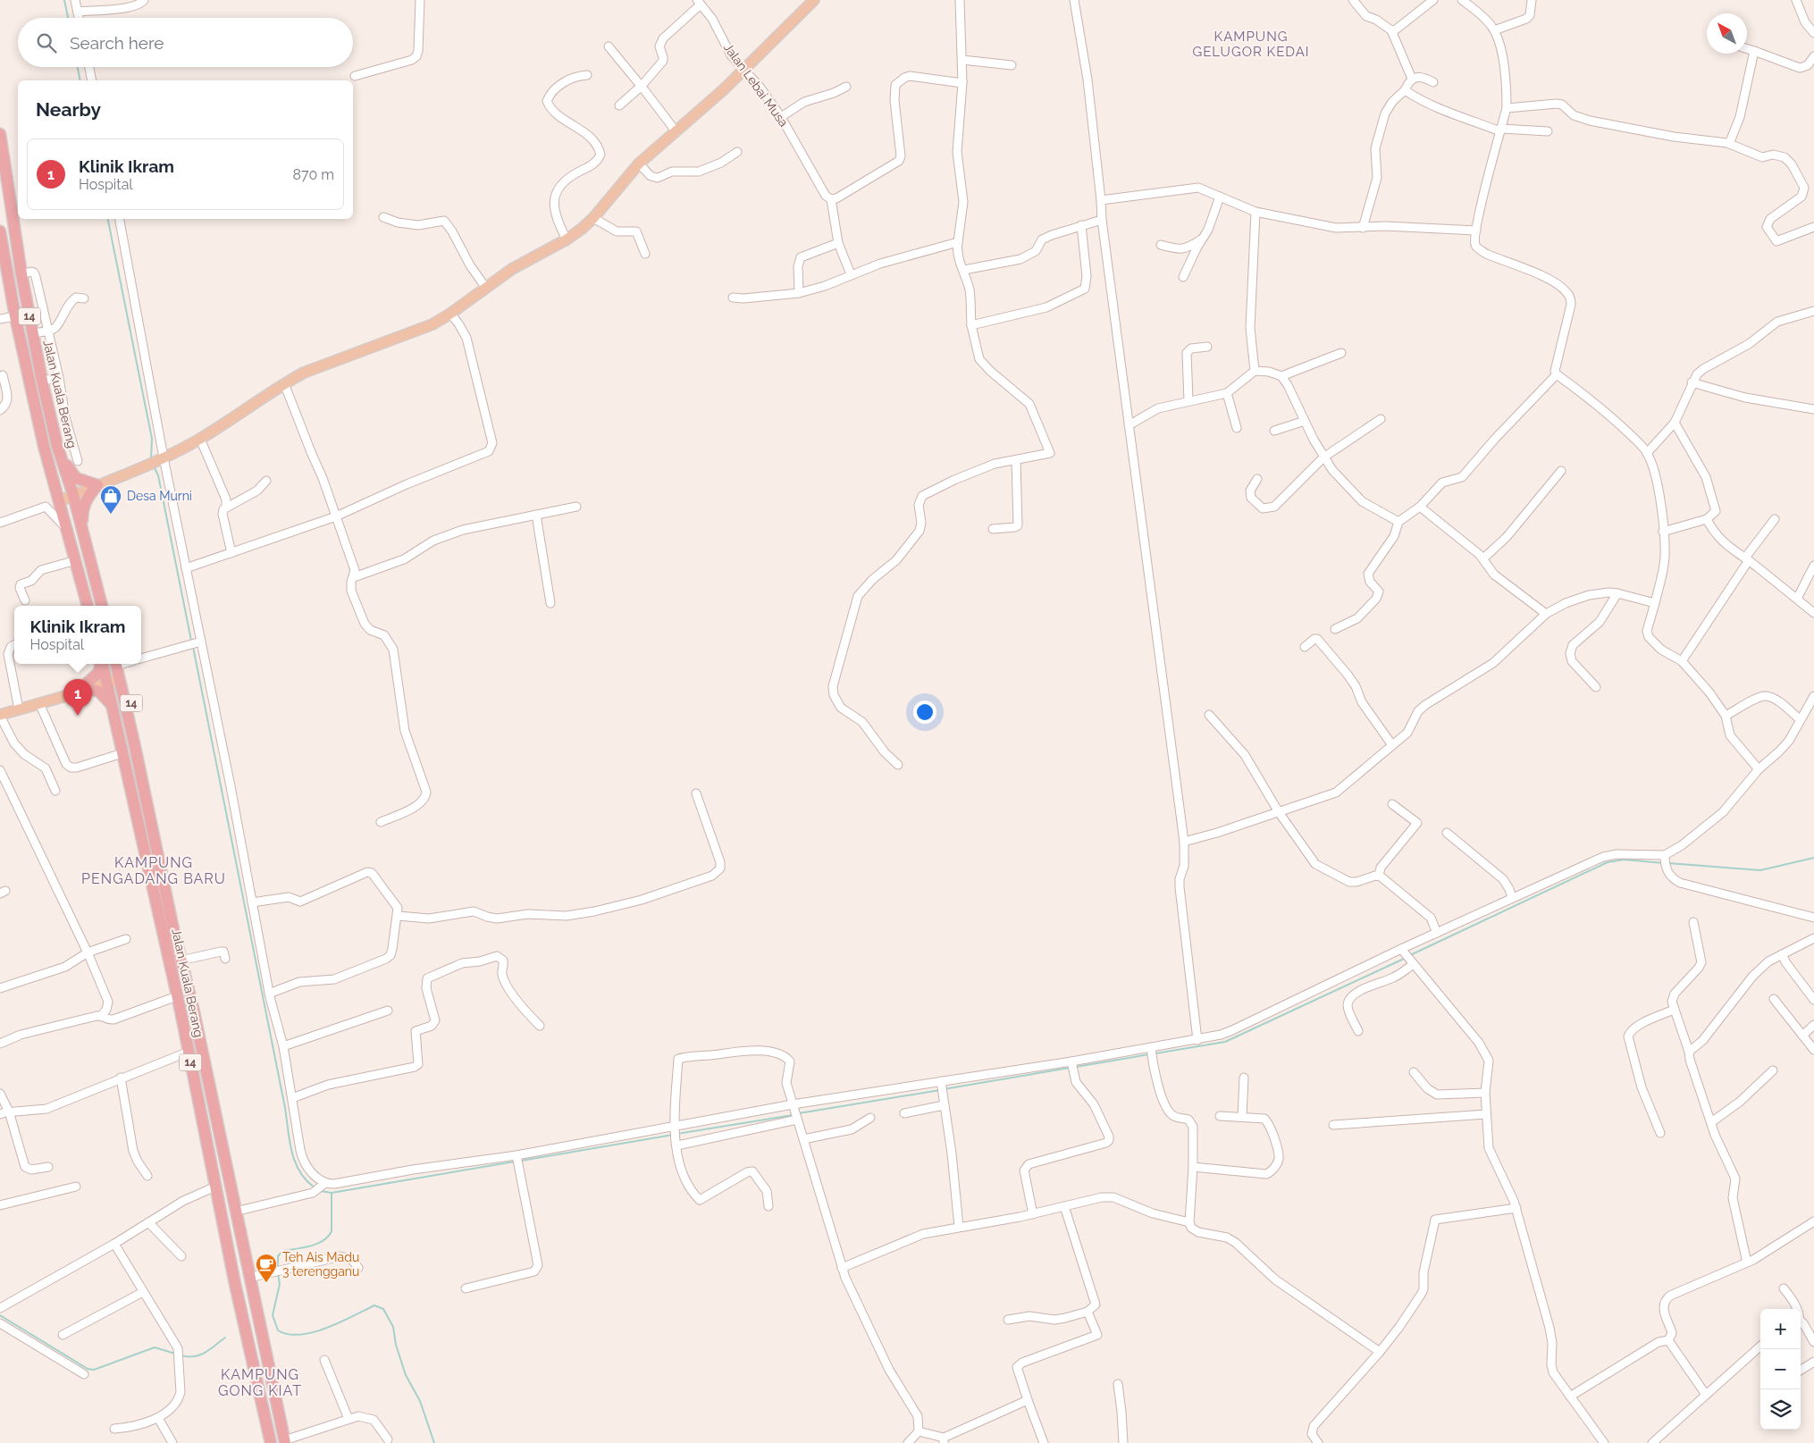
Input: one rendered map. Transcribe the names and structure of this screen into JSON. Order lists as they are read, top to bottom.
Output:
{
  "streets": {
    "highway": ["14", "Jalan Kuala Berang"],
    "street": ["Jalan Lebai Musa"]
  },
  "districts": ["KAMPUNG GELUGOR KEDAI", "KAMPUNG PENGADANG BARU", "KAMPUNG GONG KIAT"],
  "places": {
    "shop": ["Desa Murni"],
    "cafe": ["Teh Ais Madu 3 terengganu"]
  },
  "north": "top left",
  "page": {
    "search": "Search here",
    "heading": "Nearby",
    "list": [
      {
        "mark": "1",
        "name": "Klinik Ikram",
        "note": "Hospital",
        "value": "870 m"
      }
    ],
    "popup": ["Klinik Ikram", "Hospital"],
    "pins": "1",
    "map_buttons": ["+", "−"]
  }
}
